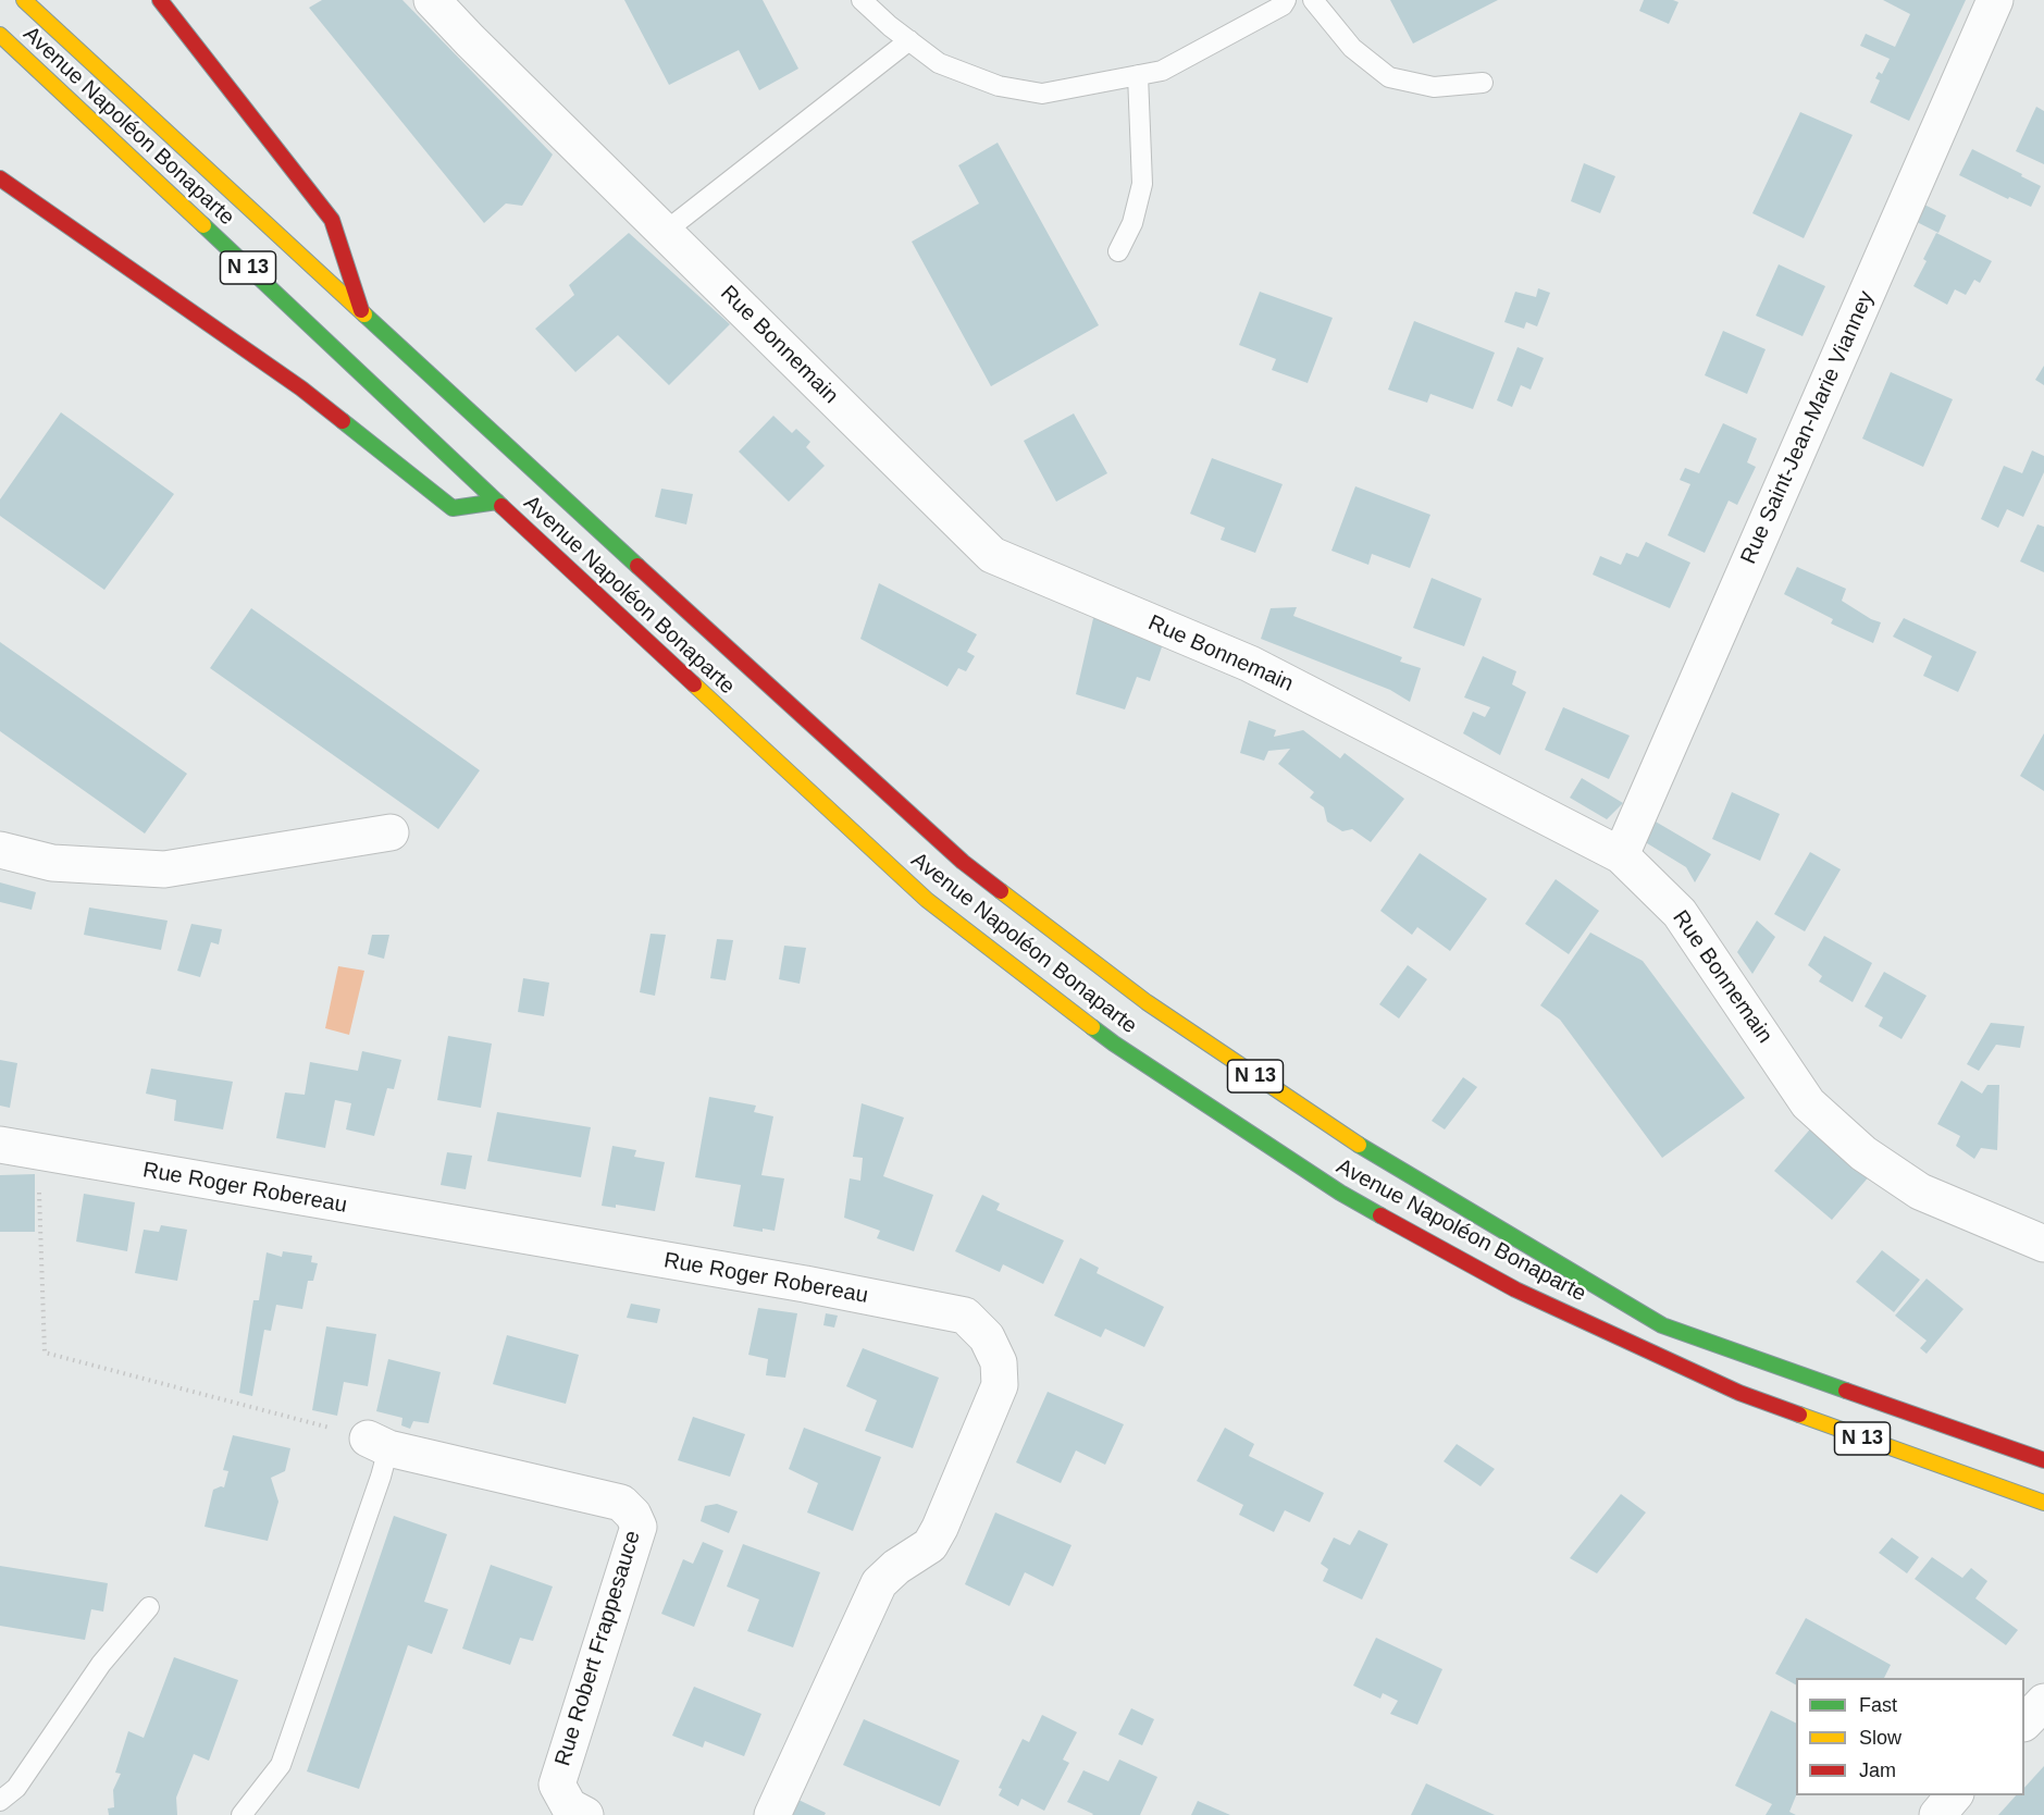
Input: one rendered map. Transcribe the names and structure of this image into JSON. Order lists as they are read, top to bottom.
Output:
{
  "streets": {
    "main road": ["Avenue Napoléon Bonaparte", "N 13"],
    "street": [
      "Rue Bonnemain",
      "Rue Saint-Jean-Marie Vianney",
      "Rue Roger Robereau",
      "Rue Robert Frappesauce"
    ]
  },
  "crossings": [
    ["Rue Bonnemain", "Rue Saint-Jean-Marie Vianney"]
  ],
  "legend": ["Fast", "Slow", "Jam"]
}
